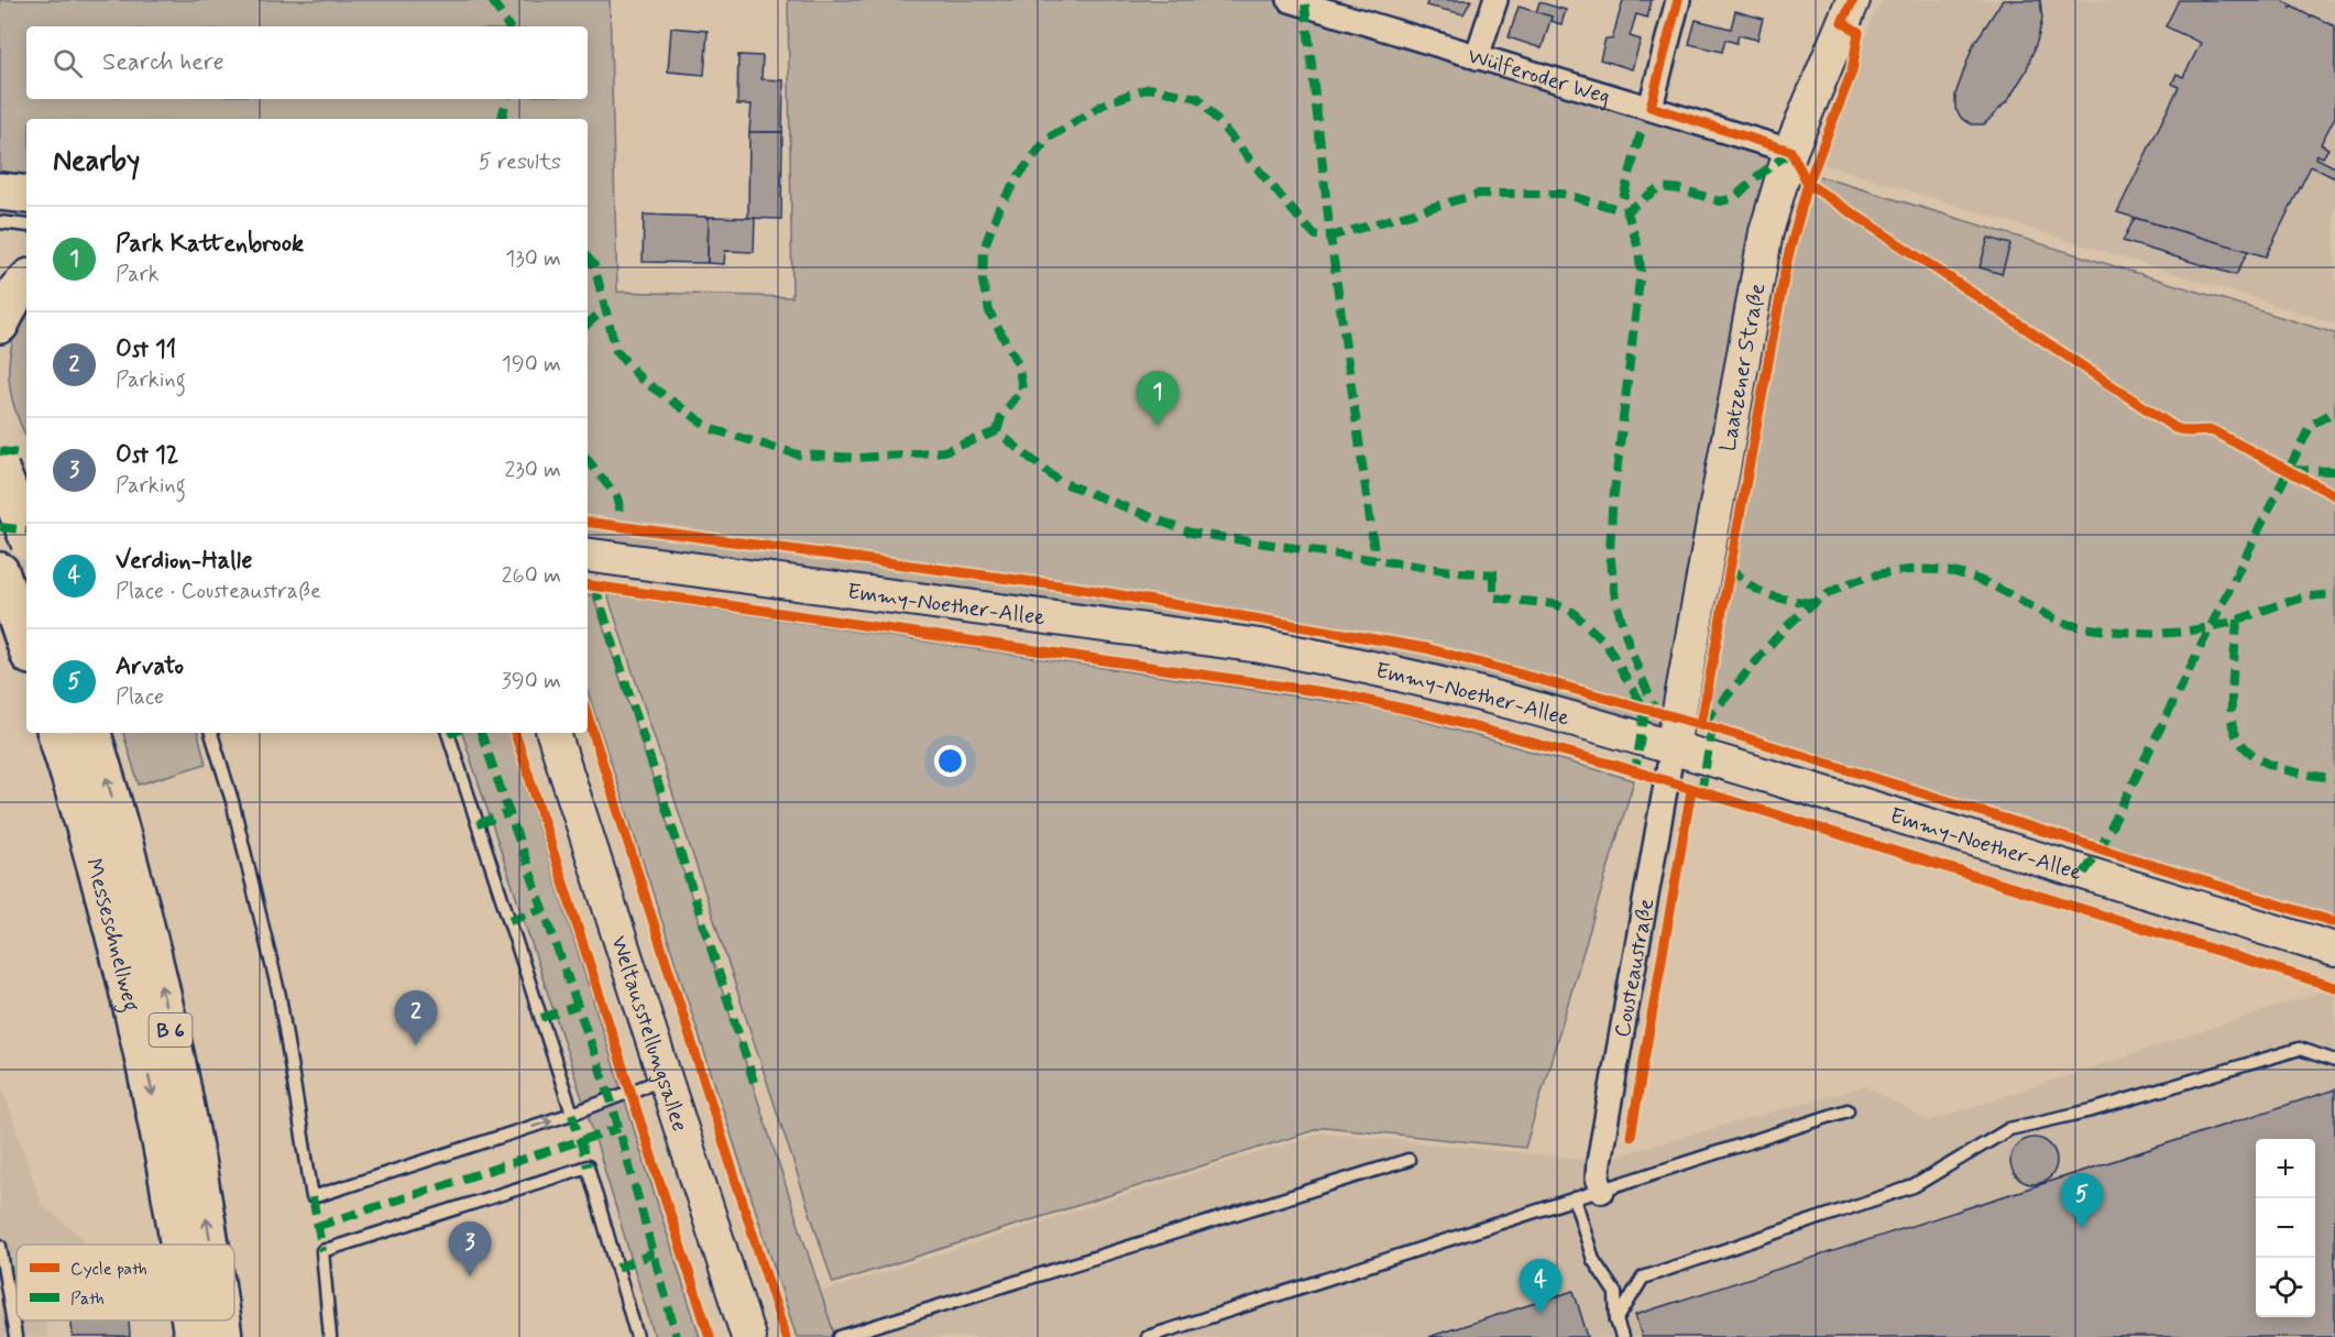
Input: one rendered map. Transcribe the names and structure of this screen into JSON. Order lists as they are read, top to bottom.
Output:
{
  "streets": {
    "highway": ["Messeschnellweg", "B 6"],
    "main road": ["Laatzener Straße", "Emmy-Noether-Allee", "Weltausstellungsallee"],
    "street": ["Wülferoder Weg", "Cousteaustraße"]
  },
  "crossings": [
    ["Wülferoder Weg", "Laatzener Straße"],
    ["Laatzener Straße", "Emmy-Noether-Allee"],
    ["Laatzener Straße", "Cousteaustraße"],
    ["Emmy-Noether-Allee", "Cousteaustraße"]
  ],
  "legend": ["Cycle path", "Path"],
  "page": {
    "search": "Search here",
    "heading": ["Nearby", "5 results"],
    "list": [
      {
        "mark": "1",
        "name": "Park Kattenbrook",
        "note": "Park",
        "value": "130 m"
      },
      {
        "mark": "2",
        "name": "Ost 11",
        "note": "Parking",
        "value": "190 m"
      },
      {
        "mark": "3",
        "name": "Ost 12",
        "note": "Parking",
        "value": "230 m"
      },
      {
        "mark": "4",
        "name": "Verdion-Halle",
        "note": "Place · Cousteaustraße",
        "value": "260 m"
      },
      {
        "mark": "5",
        "name": "Arvato",
        "note": "Place",
        "value": "390 m"
      }
    ],
    "pins": [
      "1",
      "2",
      "5",
      "3",
      "4"
    ],
    "map_buttons": ["+", "−"]
  }
}
